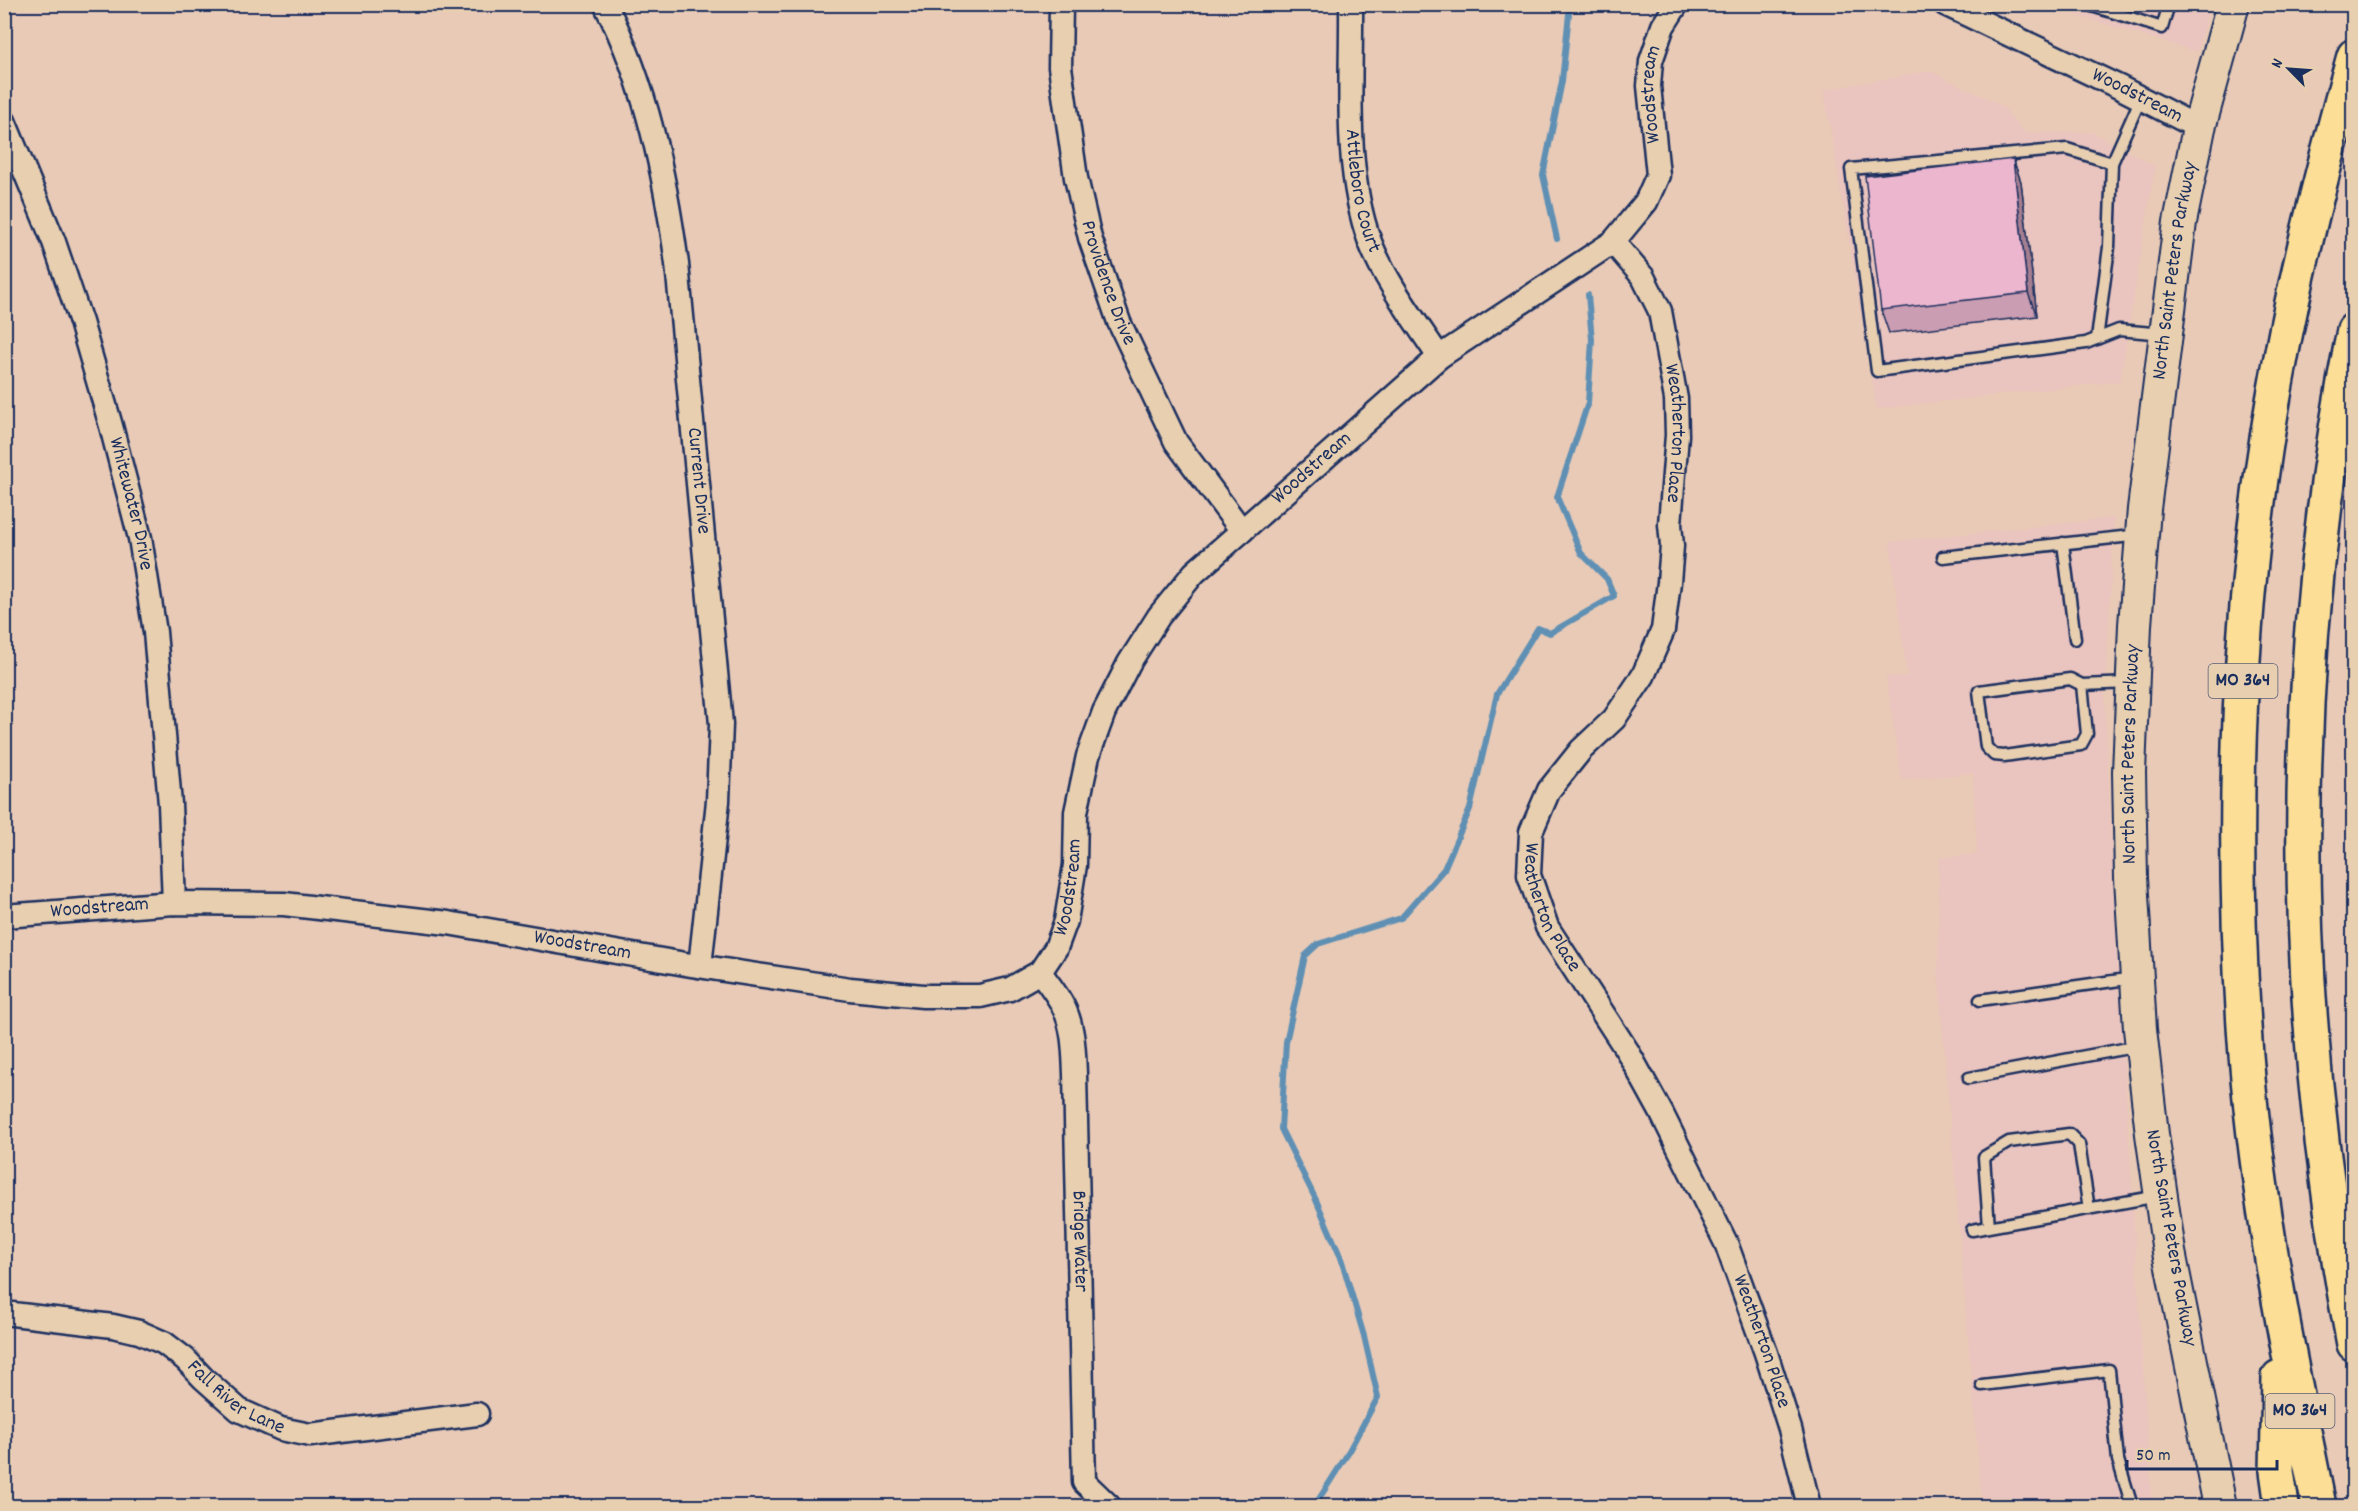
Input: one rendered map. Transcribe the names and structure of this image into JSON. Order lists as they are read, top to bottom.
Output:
{
  "streets": {
    "highway": ["MO 364"],
    "main road": ["North Saint Peters Parkway"],
    "street": [
      "Woodstream",
      "Attleboro Court",
      "Providence Drive",
      "Weatherton Place",
      "Current Drive",
      "Whitewater Drive",
      "Bridge Water",
      "Fall River Lane"
    ]
  },
  "crossings": [
    ["Woodstream", "Attleboro Court"],
    ["Woodstream", "North Saint Peters Parkway"],
    ["Woodstream", "Providence Drive"],
    ["Woodstream", "Weatherton Place"],
    ["Woodstream", "Current Drive"],
    ["Woodstream", "Whitewater Drive"],
    ["Woodstream", "Bridge Water"]
  ],
  "scale_bar": "50 m",
  "north": "top left"
}
